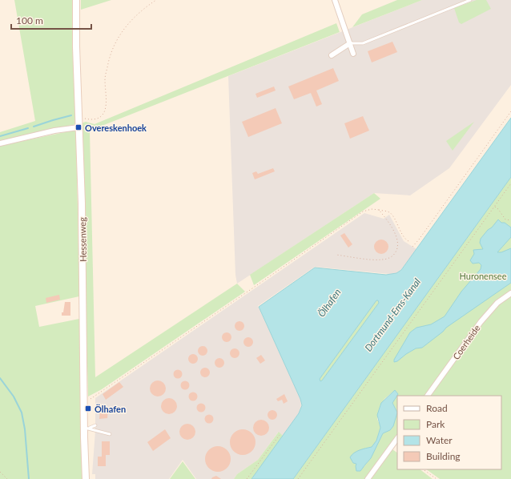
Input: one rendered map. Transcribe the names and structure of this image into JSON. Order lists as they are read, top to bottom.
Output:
{
  "streets": {
    "street": ["Hessenweg", "Coerheide"]
  },
  "water": ["Ölhafen", "Dortmund-Ems-Kanal"],
  "parks": ["Huronensee"],
  "places": {
    "transit": ["Overeskenhoek", "Ölhafen"]
  },
  "legend": [
    "Road",
    "Park",
    "Water",
    "Building"
  ],
  "scale_bar": "100 m"
}
